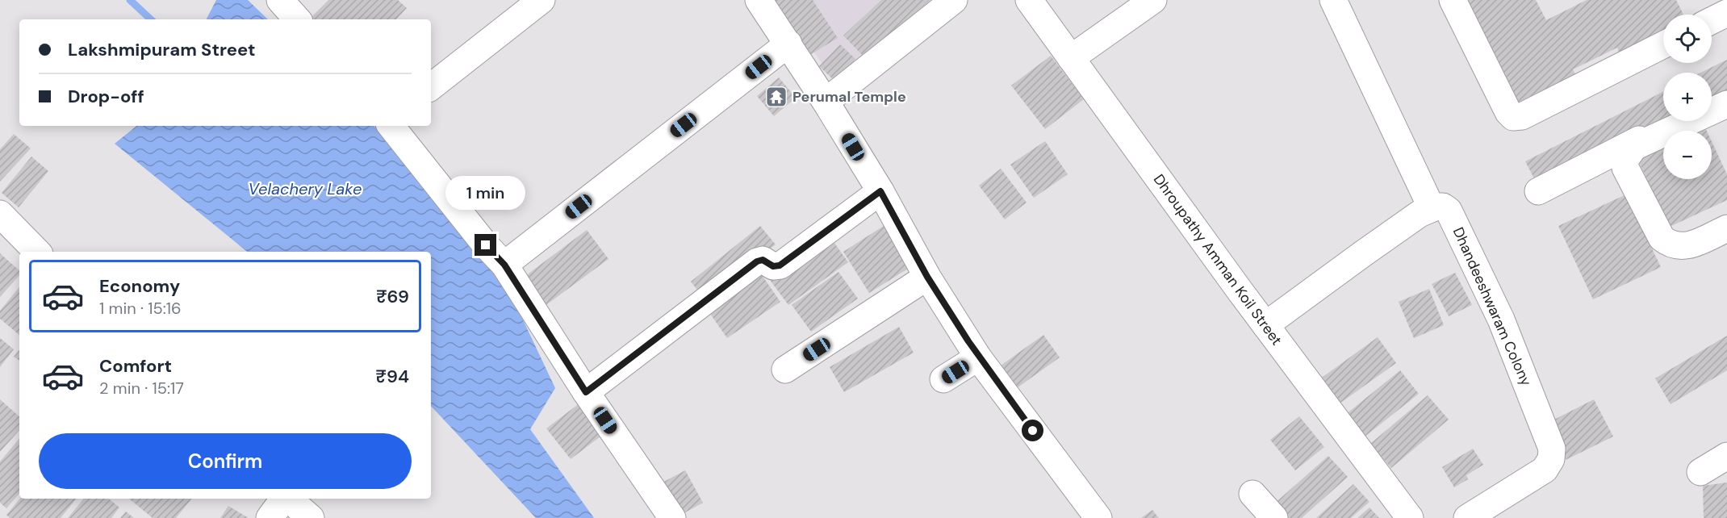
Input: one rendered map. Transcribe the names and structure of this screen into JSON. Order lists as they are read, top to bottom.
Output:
{
  "streets": {
    "street": ["Dhroupathy Amman Koil Street", "Dhandeeshwaram Colony"]
  },
  "water": ["Velachery Lake"],
  "places": {
    "temple": ["Perumal Temple"]
  },
  "page": {
    "map_buttons": ["+", "−"],
    "banner": ["Lakshmipuram Street", "Drop-off"],
    "bubble": "1 min",
    "list": [
      {
        "name": "Economy",
        "note": "1 min · 15:16",
        "value": "₹69"
      },
      {
        "name": "Comfort",
        "note": "2 min · 15:17",
        "value": "₹94"
      }
    ],
    "buttons": "Confirm"
  }
}
